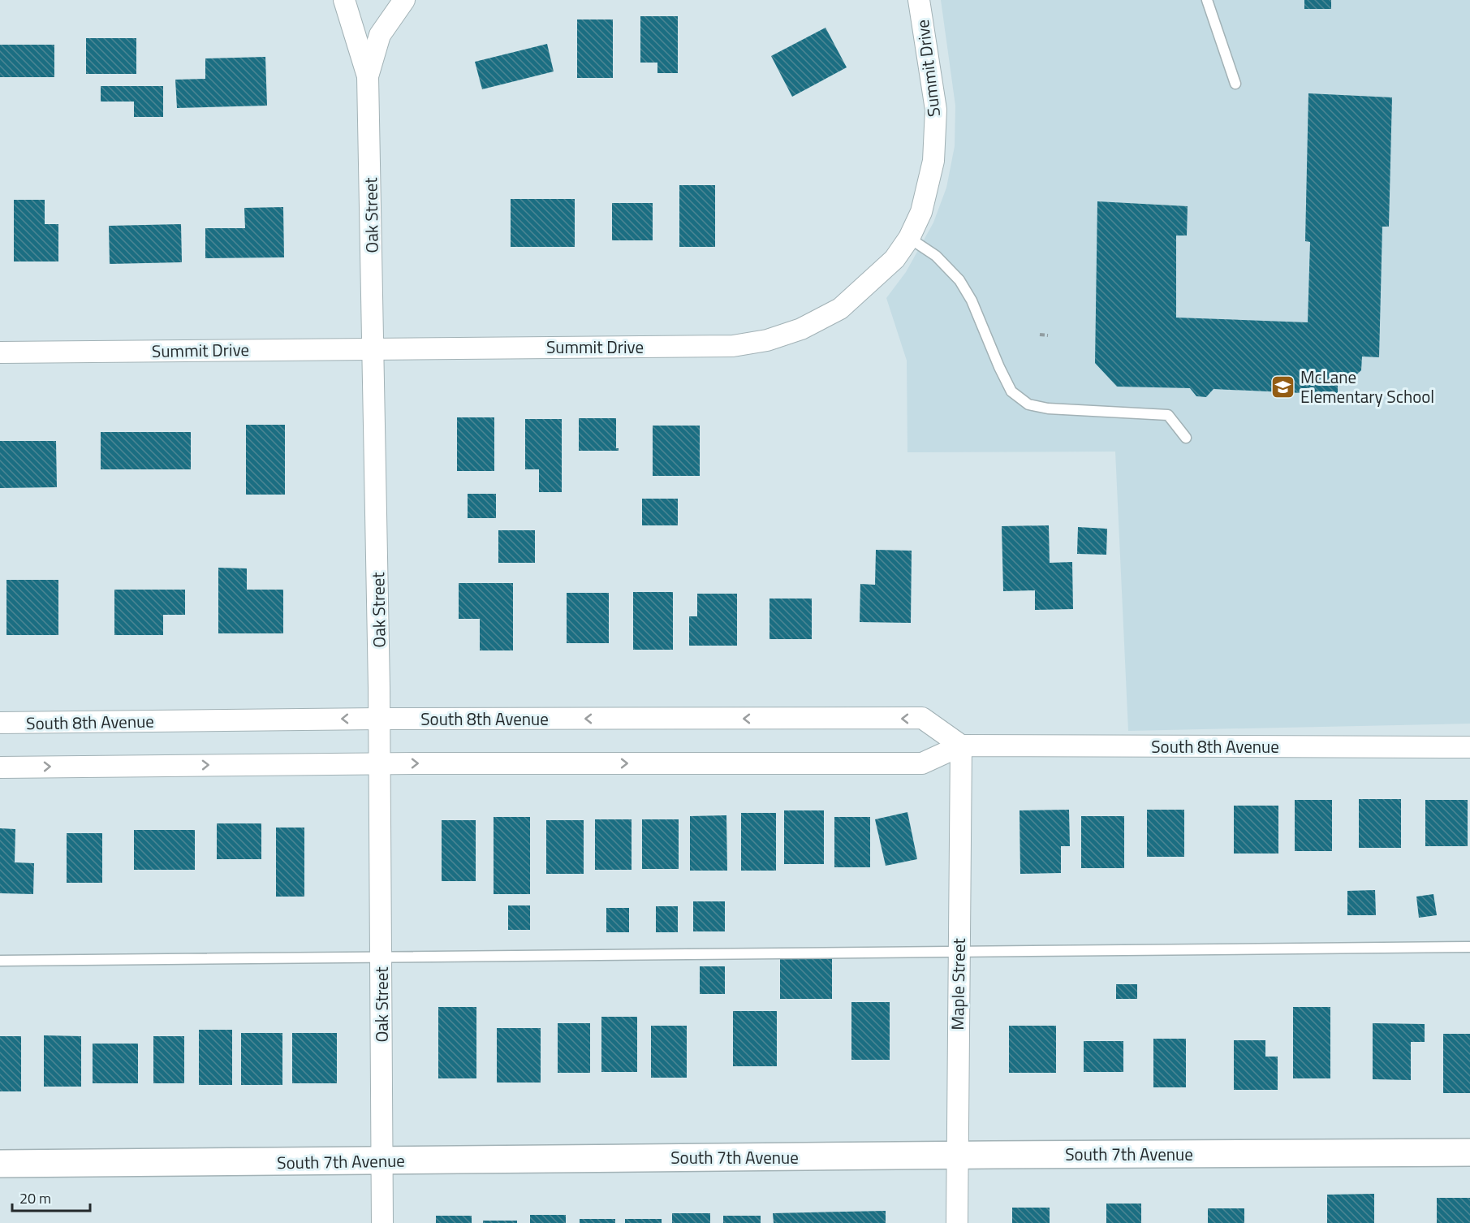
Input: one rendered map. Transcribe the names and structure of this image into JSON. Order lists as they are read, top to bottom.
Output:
{
  "streets": {
    "street": [
      "Summit Drive",
      "Oak Street",
      "South 8th Avenue",
      "Maple Street",
      "South 7th Avenue"
    ]
  },
  "crossings": [
    ["Summit Drive", "Oak Street"],
    ["Oak Street", "South 8th Avenue"],
    ["Oak Street", "South 7th Avenue"],
    ["South 8th Avenue", "Maple Street"],
    ["Maple Street", "South 7th Avenue"]
  ],
  "places": {
    "school or university": ["McLane Elementary School"]
  },
  "scale_bar": "20 m"
}
